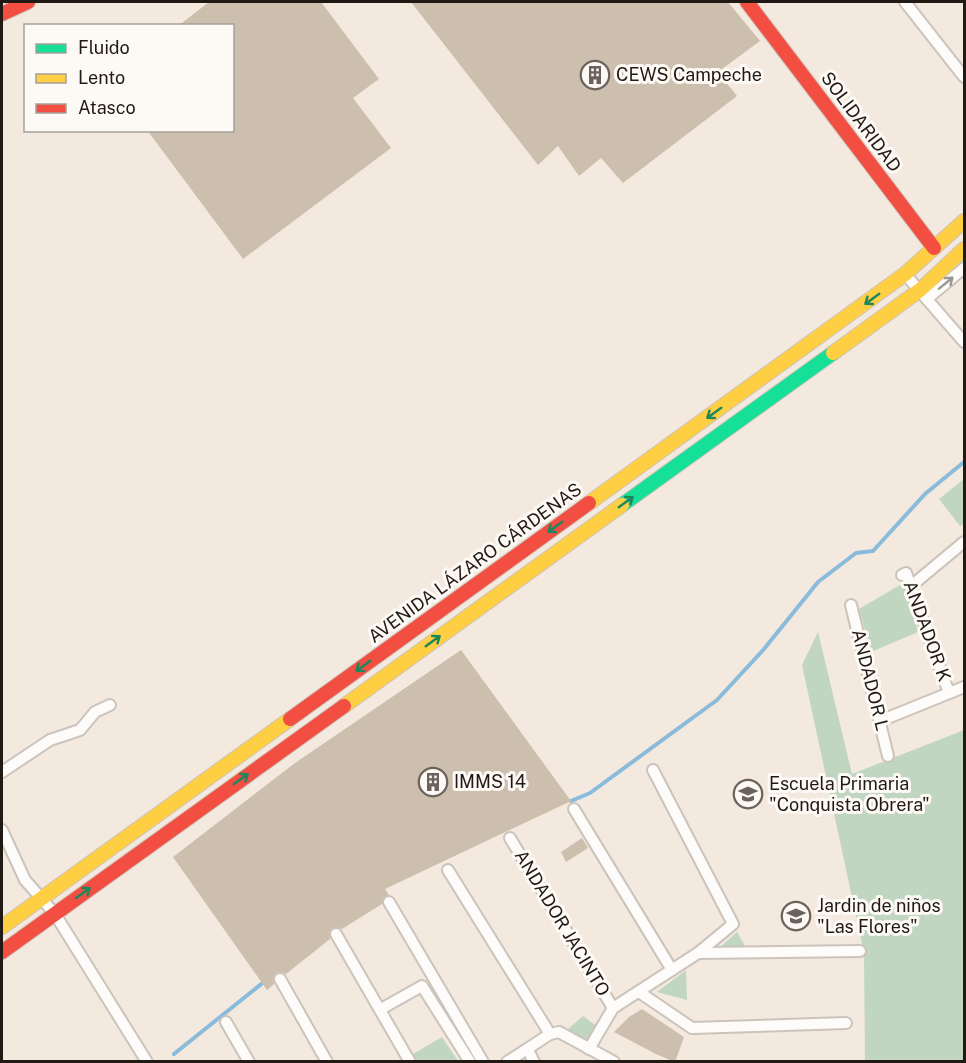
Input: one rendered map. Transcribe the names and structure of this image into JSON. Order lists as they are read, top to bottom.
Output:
{
  "streets": {
    "main road": ["SOLIDARIDAD", "AVENIDA LÁZARO CÁRDENAS"],
    "street": ["ANDADOR K", "ANDADOR L", "ANDADOR JACINTO"]
  },
  "crossings": [
    ["SOLIDARIDAD", "AVENIDA LÁZARO CÁRDENAS"]
  ],
  "places": {
    "building": ["CEWS Campeche", "IMMS 14"],
    "school or university": ["Escuela Primaria \"Conquista Obrera\"", "Jardin de niños \"Las Flores\""]
  },
  "legend": ["Fluido", "Lento", "Atasco"]
}
